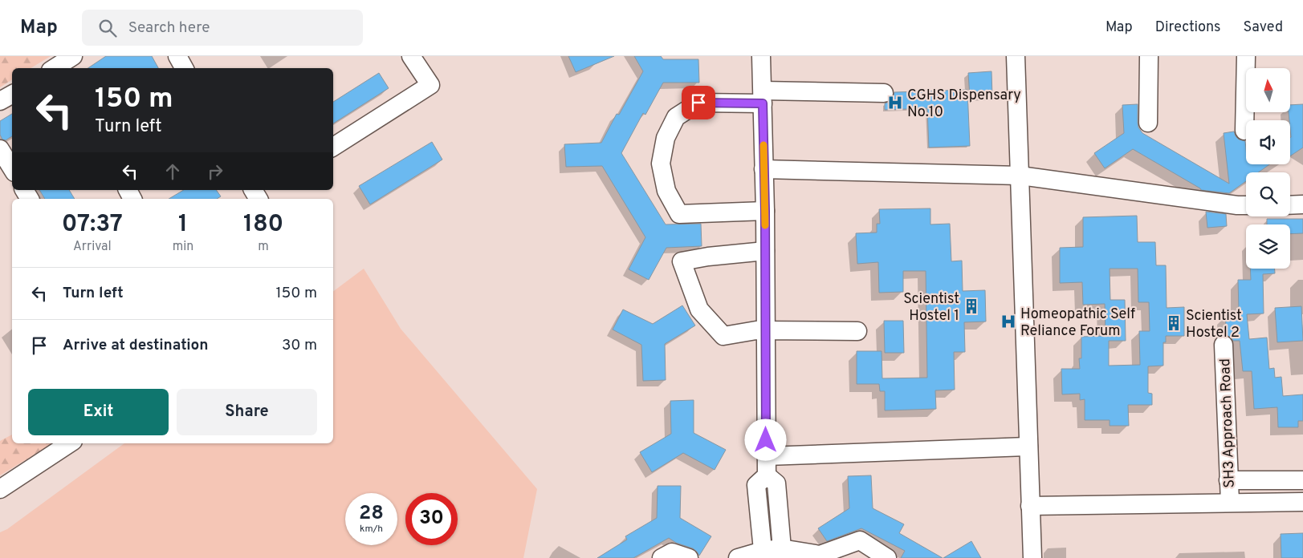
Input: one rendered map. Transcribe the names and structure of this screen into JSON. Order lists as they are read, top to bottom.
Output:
{
  "streets": {
    "street": ["SH3 Approach Road"]
  },
  "places": {
    "hospital": ["CGHS Dispensary No.10", "Homeopathic Self Reliance Forum"],
    "building": ["Scientist Hostel 1", "Scientist Hostel 2"]
  },
  "north": "top",
  "page": {
    "header": "Map",
    "search": "Search here",
    "nav": ["Map", "Directions", "Saved"],
    "turn": ["150 m", "Turn left"],
    "eta": [
      "07:37",
      "Arrival",
      "1",
      "min",
      "180",
      "m"
    ],
    "list": [
      {
        "name": "Turn left",
        "value": "150 m"
      },
      {
        "name": "Arrive at destination",
        "value": "30 m"
      }
    ],
    "buttons": ["Exit", "Share"],
    "speed": "28 km/h",
    "limit": "30"
  }
}
